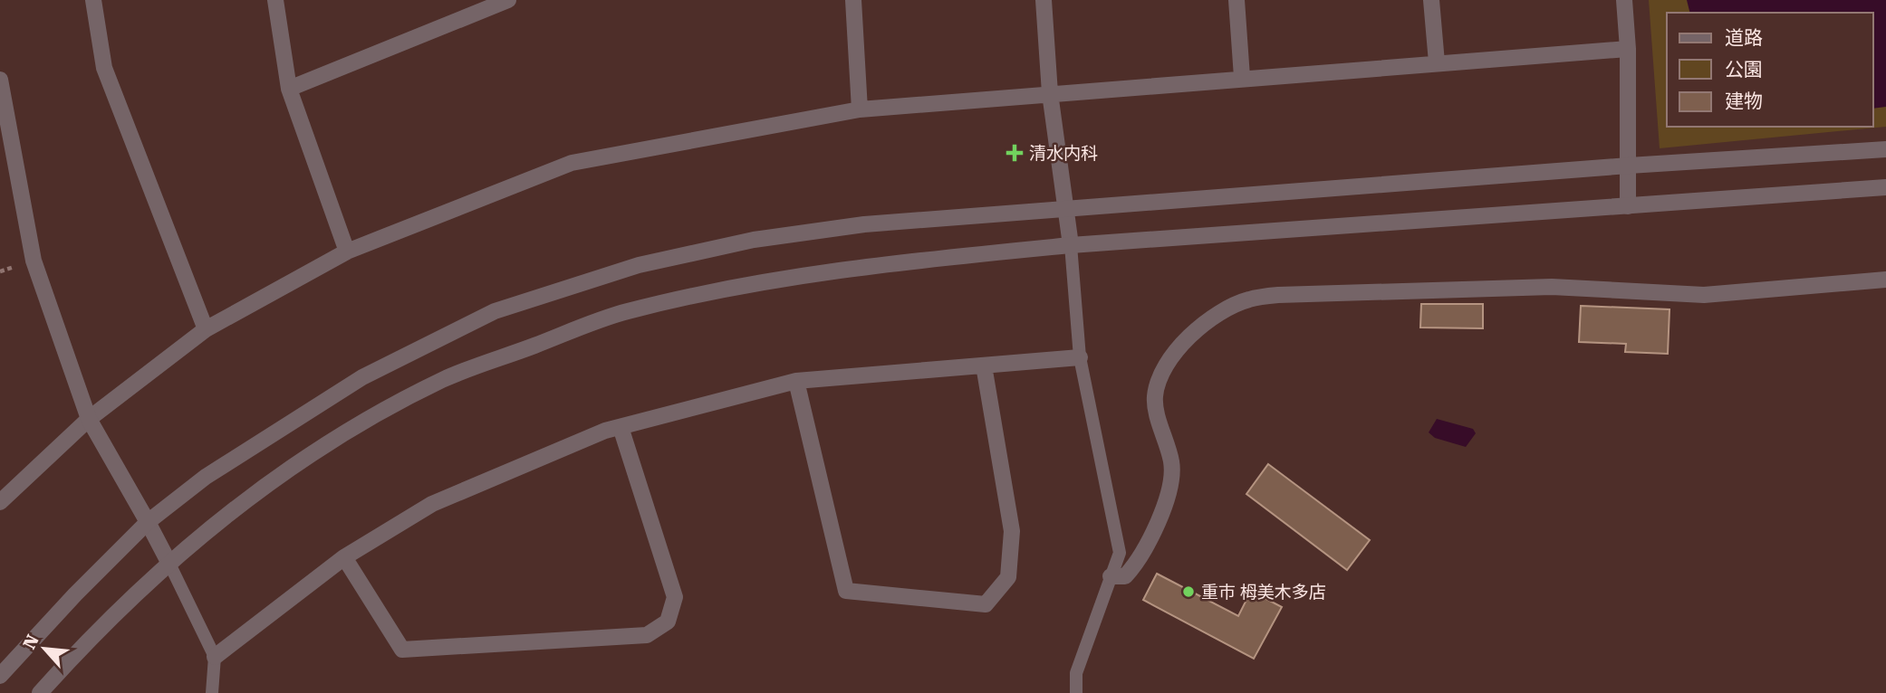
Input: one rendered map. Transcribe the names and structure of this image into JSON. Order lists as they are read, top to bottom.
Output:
{
  "places": {
    "health": ["清水内科"],
    "other": ["重市 栂美木多店"]
  },
  "legend": ["道路", "公園", "建物"],
  "north": "top left"
}
